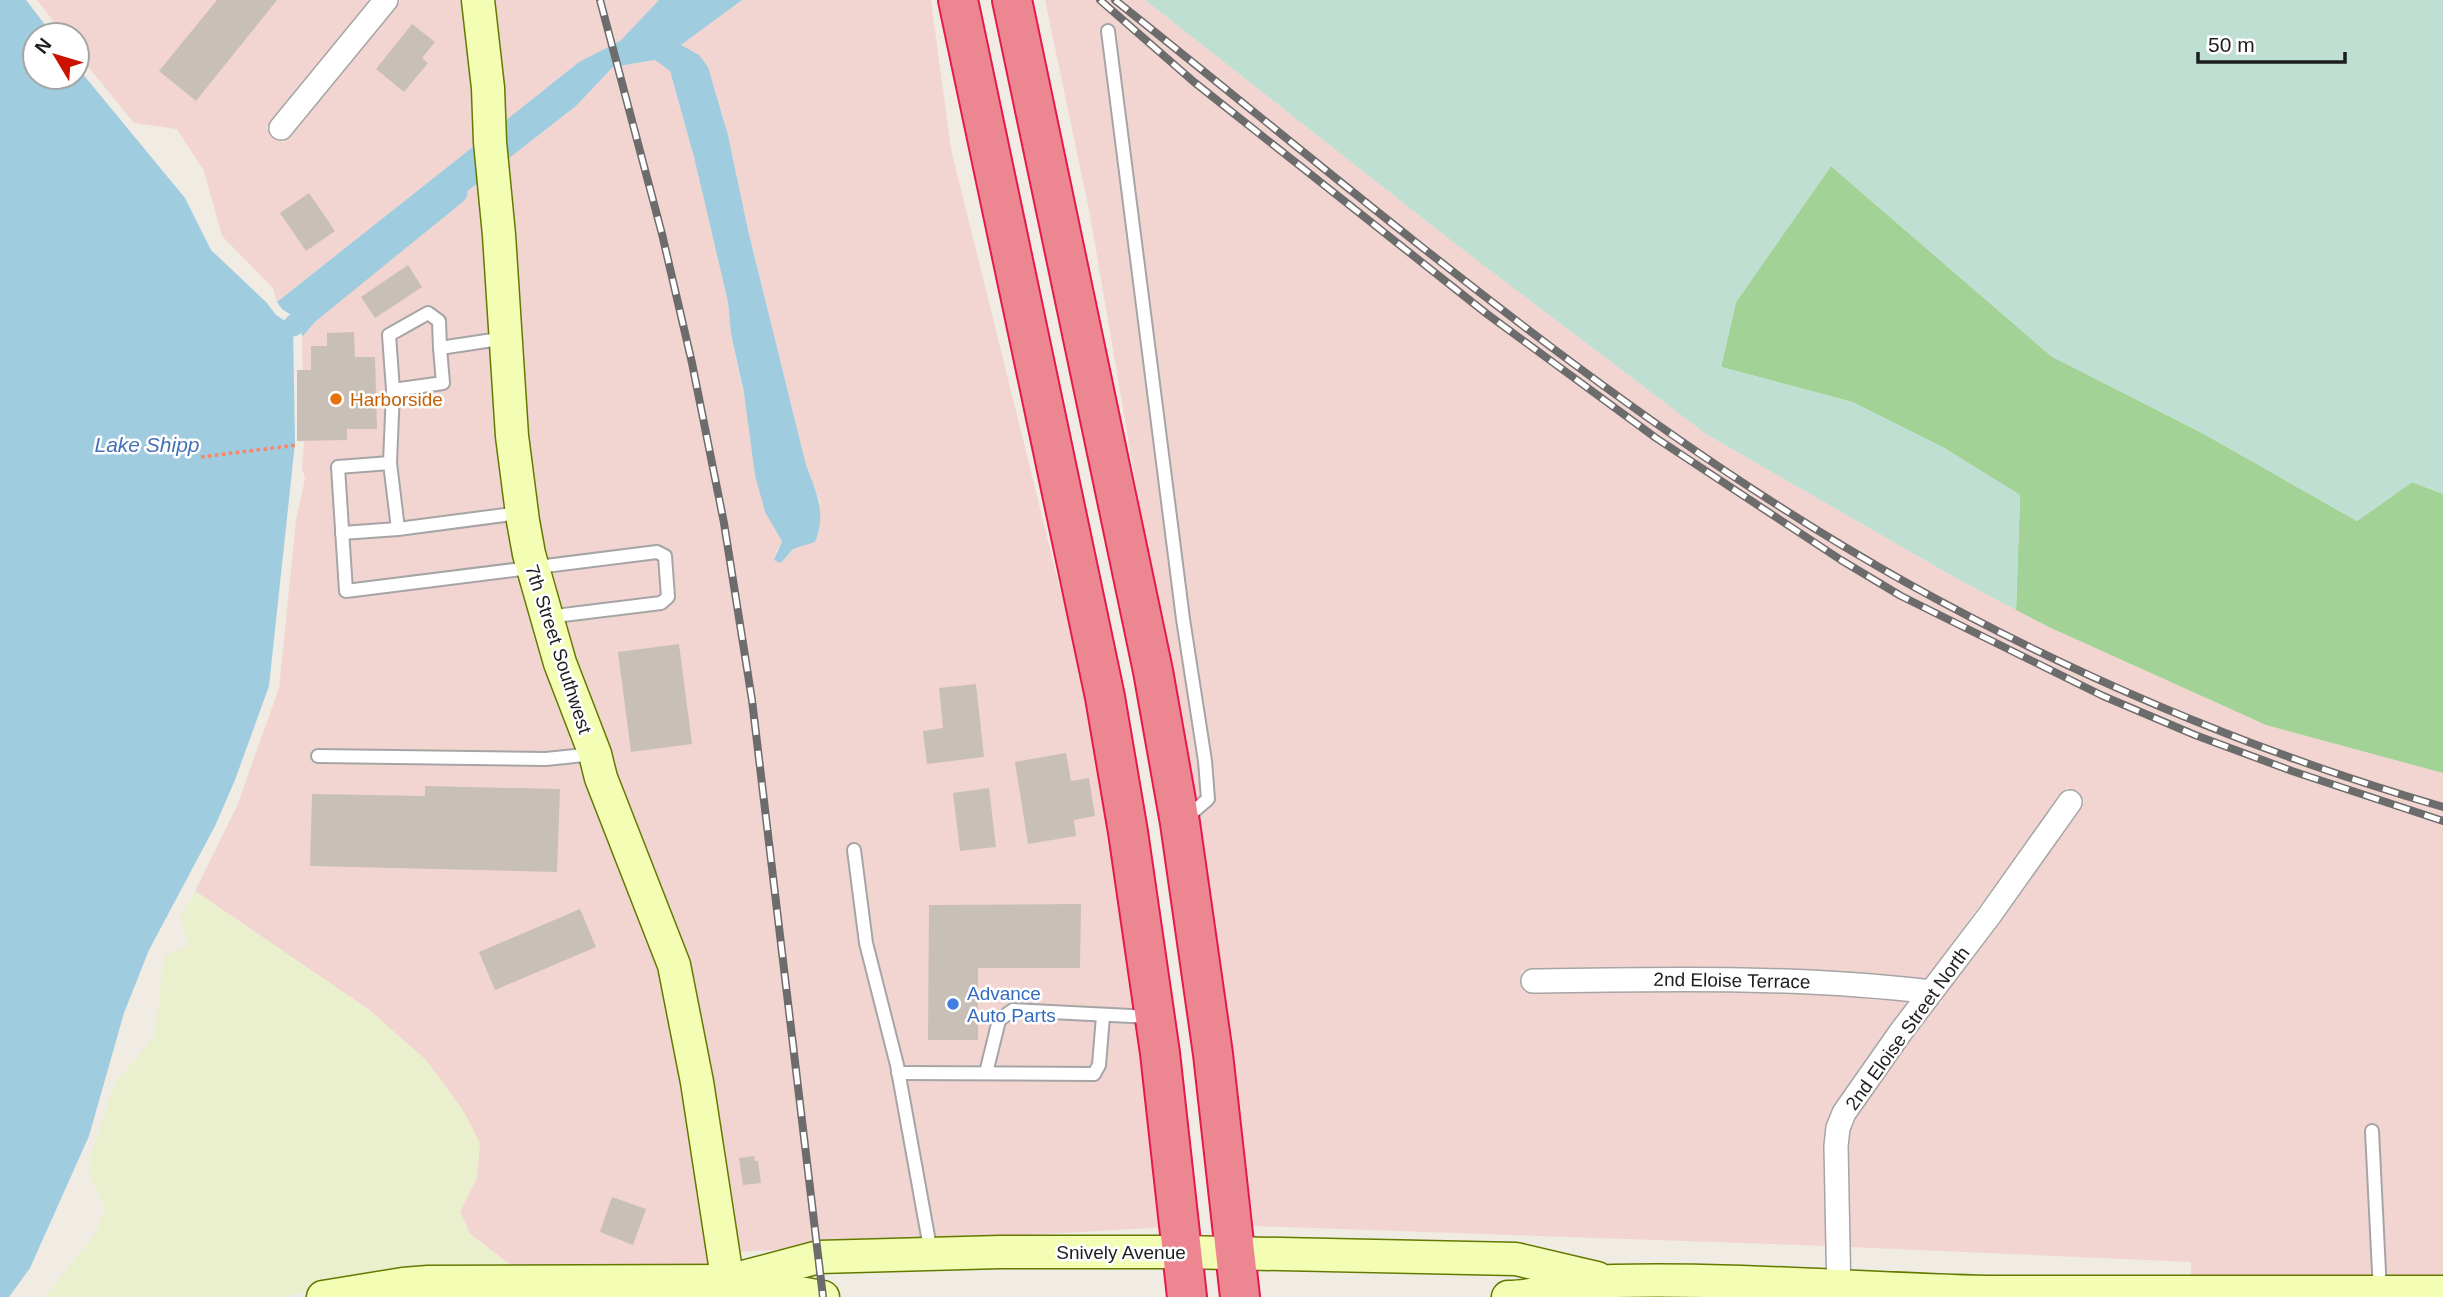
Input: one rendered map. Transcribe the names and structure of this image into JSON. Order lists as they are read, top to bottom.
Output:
{
  "streets": {
    "street": [
      "7th Street Southwest",
      "2nd Eloise Terrace",
      "2nd Eloise Street North",
      "Snively Avenue"
    ]
  },
  "crossings": [
    ["7th Street Southwest", "Snively Avenue"],
    ["2nd Eloise Terrace", "2nd Eloise Street North"],
    ["2nd Eloise Street North", "Snively Avenue"]
  ],
  "water": ["Lake Shipp"],
  "places": ["Harborside", "Advance Auto Parts"],
  "scale_bar": "50 m",
  "north": "top left"
}
